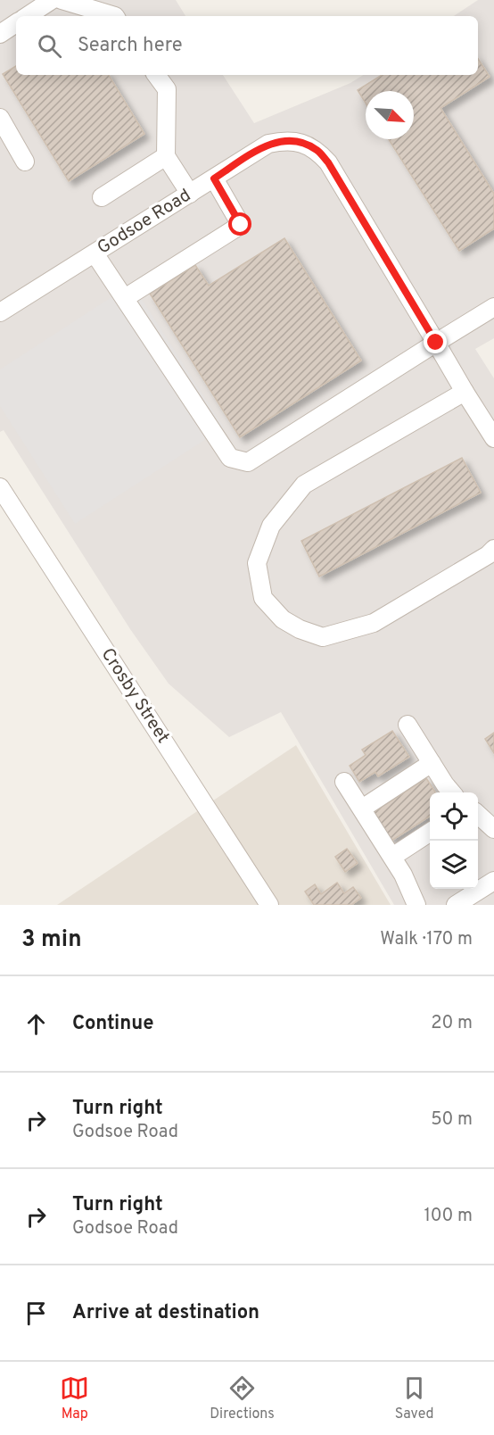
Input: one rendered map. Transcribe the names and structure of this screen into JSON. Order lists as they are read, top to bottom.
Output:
{
  "streets": {
    "street": ["Godsoe Road", "Crosby Street"]
  },
  "north": "bottom right",
  "page": {
    "search": "Search here",
    "heading": ["3 min", "Walk · 170 m"],
    "list": [
      ["Continue", "20 m"],
      ["Turn right", "Godsoe Road", "50 m"],
      ["Turn right", "Godsoe Road", "100 m"],
      "Arrive at destination"
    ],
    "nav": ["Map", "Directions", "Saved"]
  }
}
